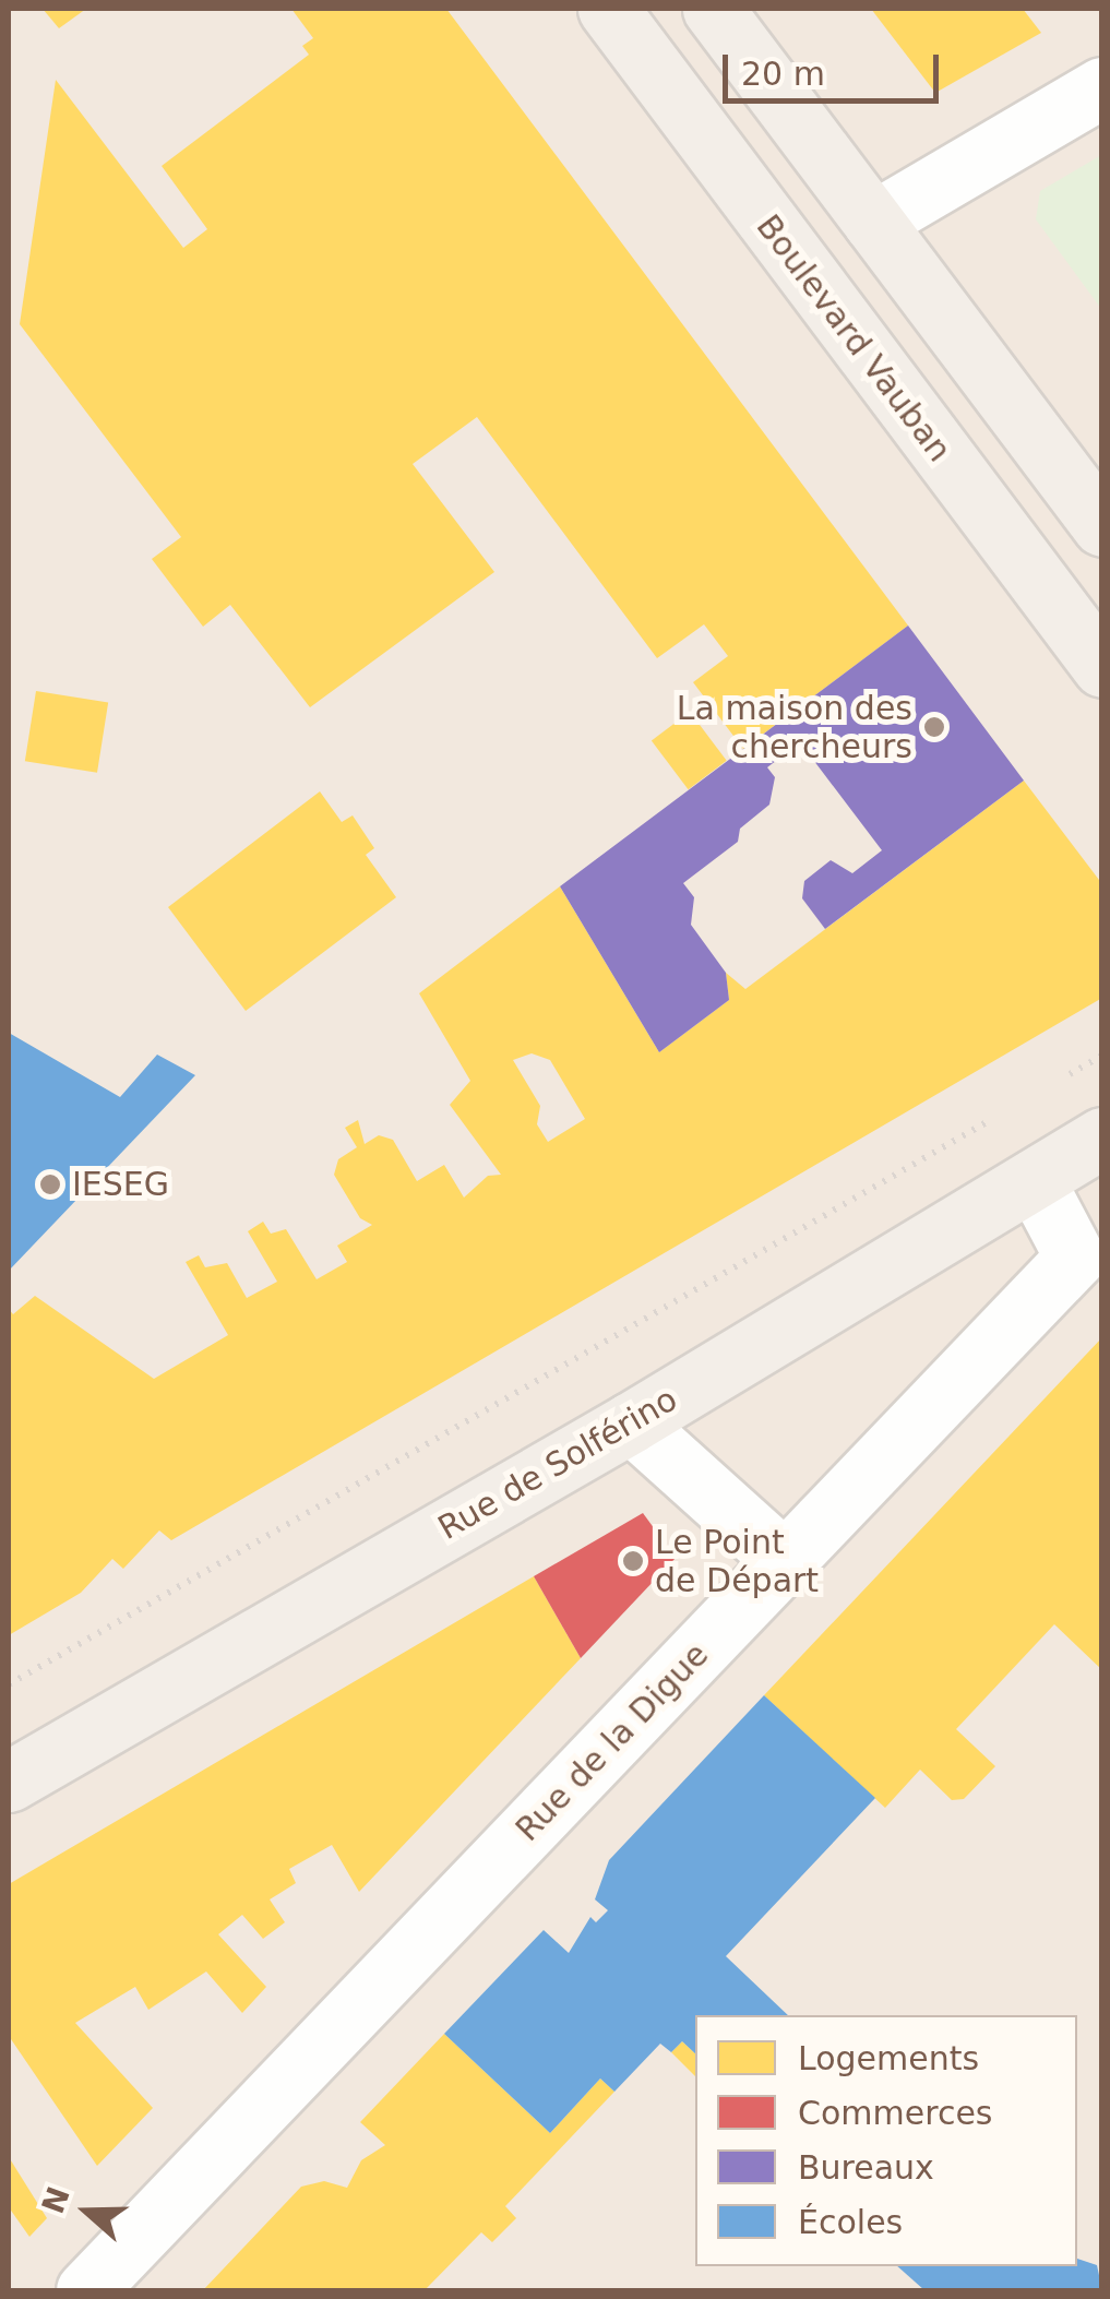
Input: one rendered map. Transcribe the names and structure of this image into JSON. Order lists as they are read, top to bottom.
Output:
{
  "streets": {
    "main road": ["Boulevard Vauban", "Rue de Solférino"],
    "street": ["Rue de la Digue"]
  },
  "crossings": [
    ["Rue de Solférino", "Rue de la Digue"]
  ],
  "places": ["La maison des chercheurs", "IESEG", "Le Point de Départ"],
  "legend": [
    "Logements",
    "Commerces",
    "Bureaux",
    "Écoles"
  ],
  "scale_bar": "20 m",
  "north": "left"
}
